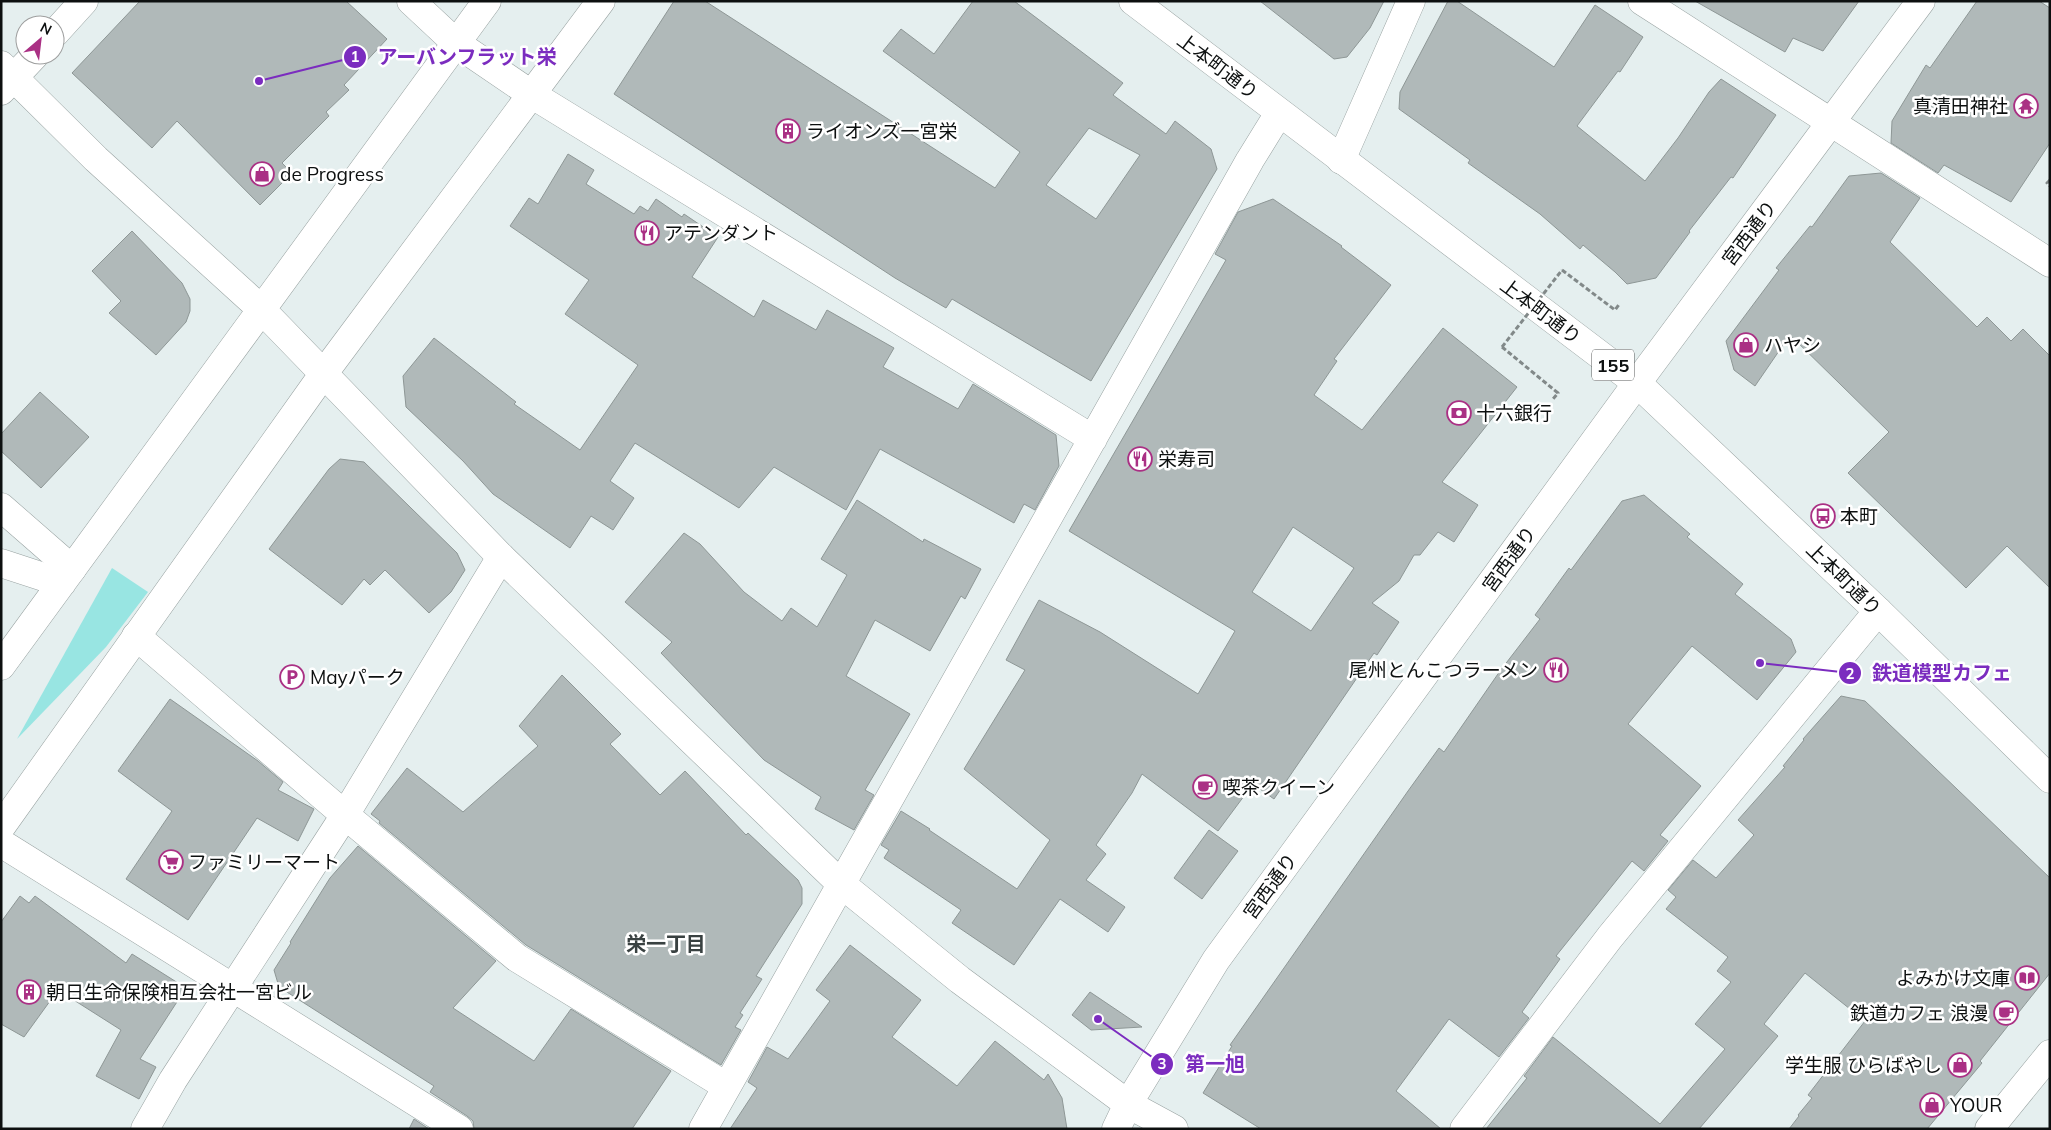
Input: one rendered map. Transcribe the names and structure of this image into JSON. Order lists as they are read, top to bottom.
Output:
{
  "streets": {
    "main road": ["上本町通り", "宮西通り", "155"]
  },
  "crossings": [
    ["上本町通り", "宮西通り"]
  ],
  "districts": ["栄一丁目"],
  "places": {
    "other": ["アーバンフラット栄", "鉄道模型カフェ", "第一旭"],
    "temple": ["真清田神社"],
    "building": ["ライオンズ一宮栄", "朝日生命保険相互会社一宮ビル"],
    "shop": [
      "de Progress",
      "ハヤシ",
      "学生服 ひらばやし",
      "YOUR"
    ],
    "restaurant": ["アテンダント", "栄寿司", "尾州とんこつラーメン"],
    "bank": ["十六銀行"],
    "bus stop": ["本町"],
    "parking": ["Mayパーク"],
    "cafe": ["喫茶クイーン", "鉄道カフェ 浪漫"],
    "supermarket": ["ファミリーマート"],
    "library": ["よみかけ文庫"]
  },
  "north": "top right"
}
